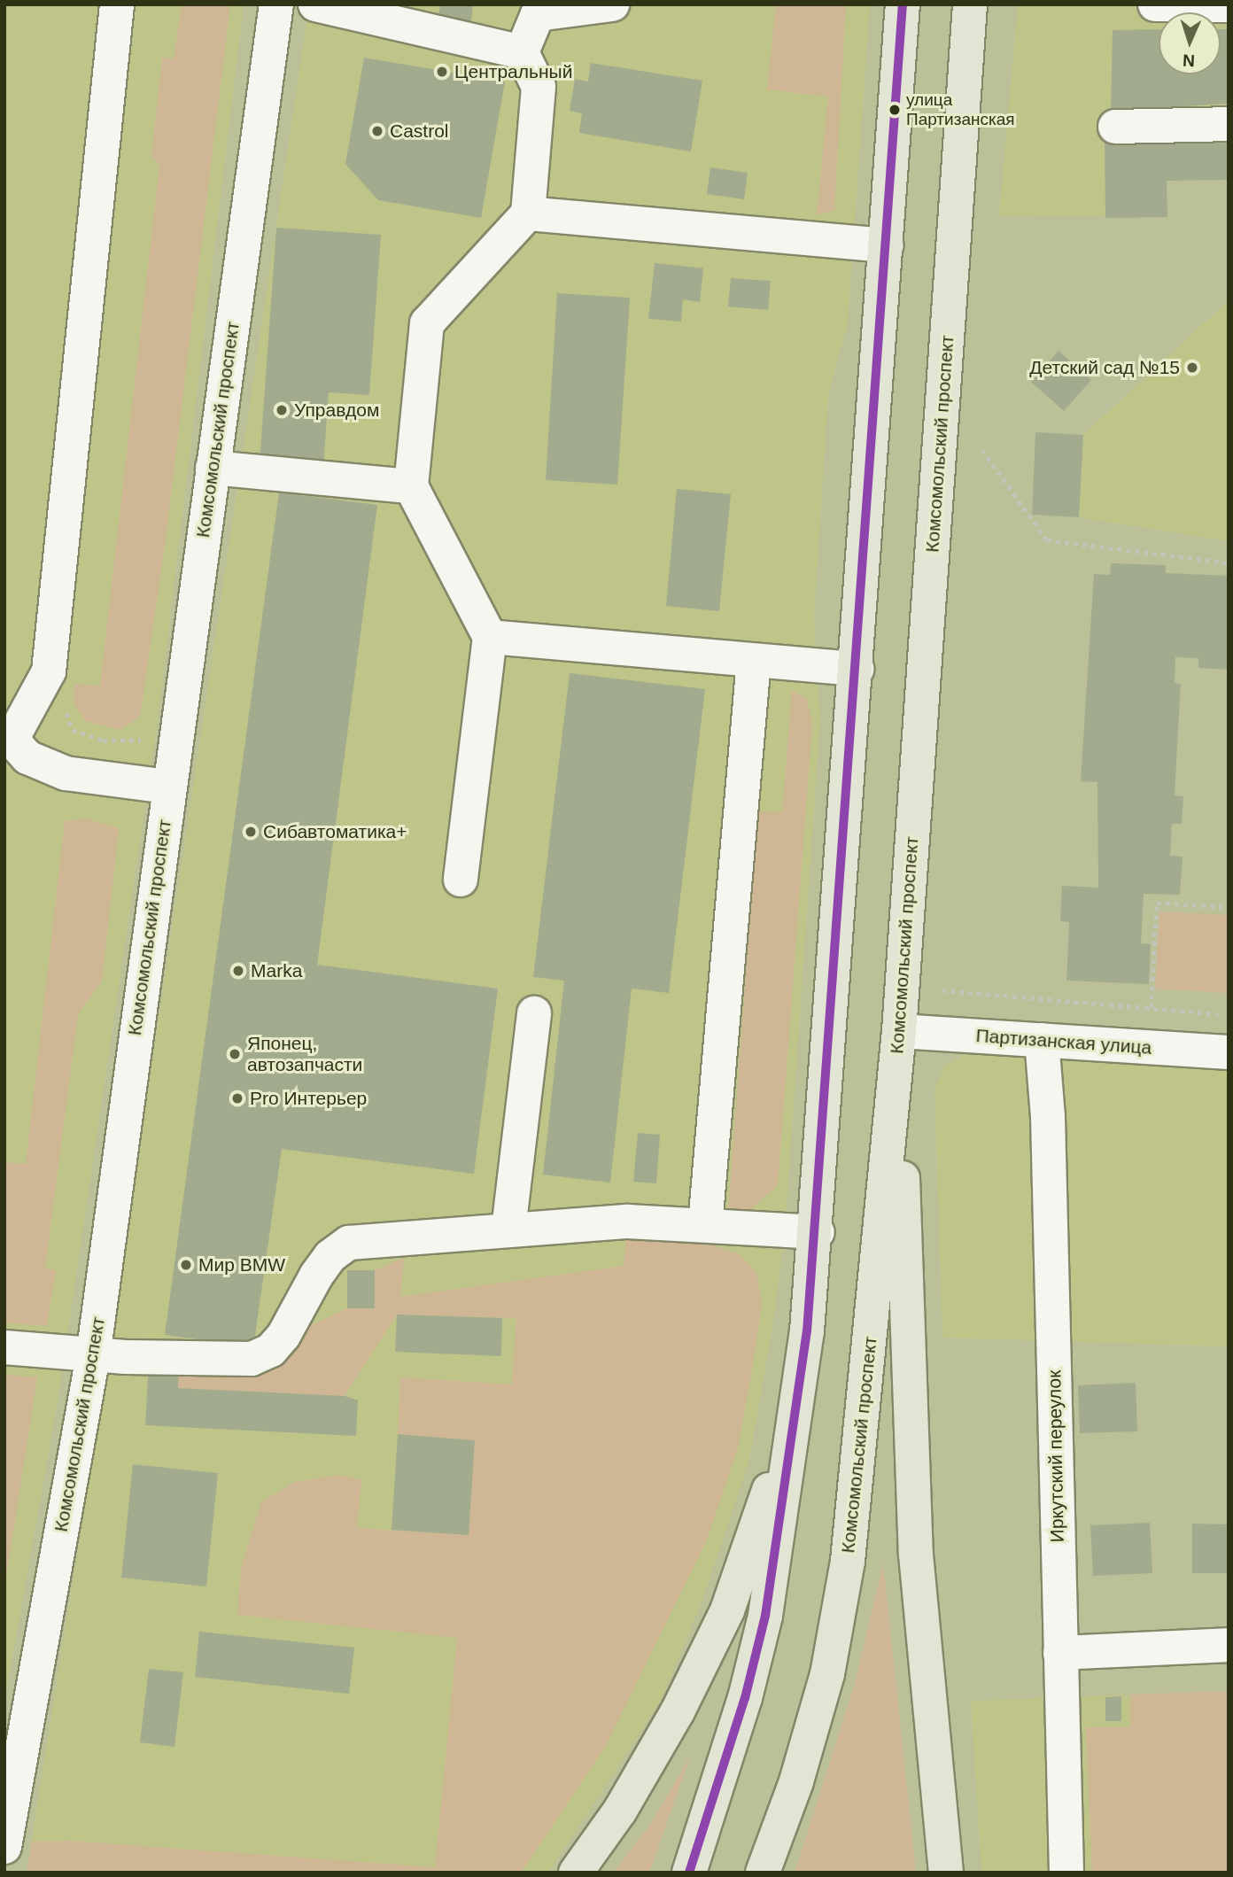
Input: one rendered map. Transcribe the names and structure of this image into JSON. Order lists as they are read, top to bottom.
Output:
{
  "streets": {
    "main road": ["Комсомольский проспект"],
    "street": ["Партизанская улица", "Иркутский переулок"]
  },
  "crossings": [
    ["Комсомольский проспект", "Партизанская улица"],
    ["Партизанская улица", "Иркутский переулок"]
  ],
  "places": [
    "Центральный",
    "улица Партизанская",
    "Castrol",
    "Детский сад №15",
    "Управдом",
    "Сибавтоматика+",
    "Marka",
    "Японец, автозапчасти",
    "Pro Интерьер",
    "Мир BMW"
  ],
  "north": "bottom"
}
